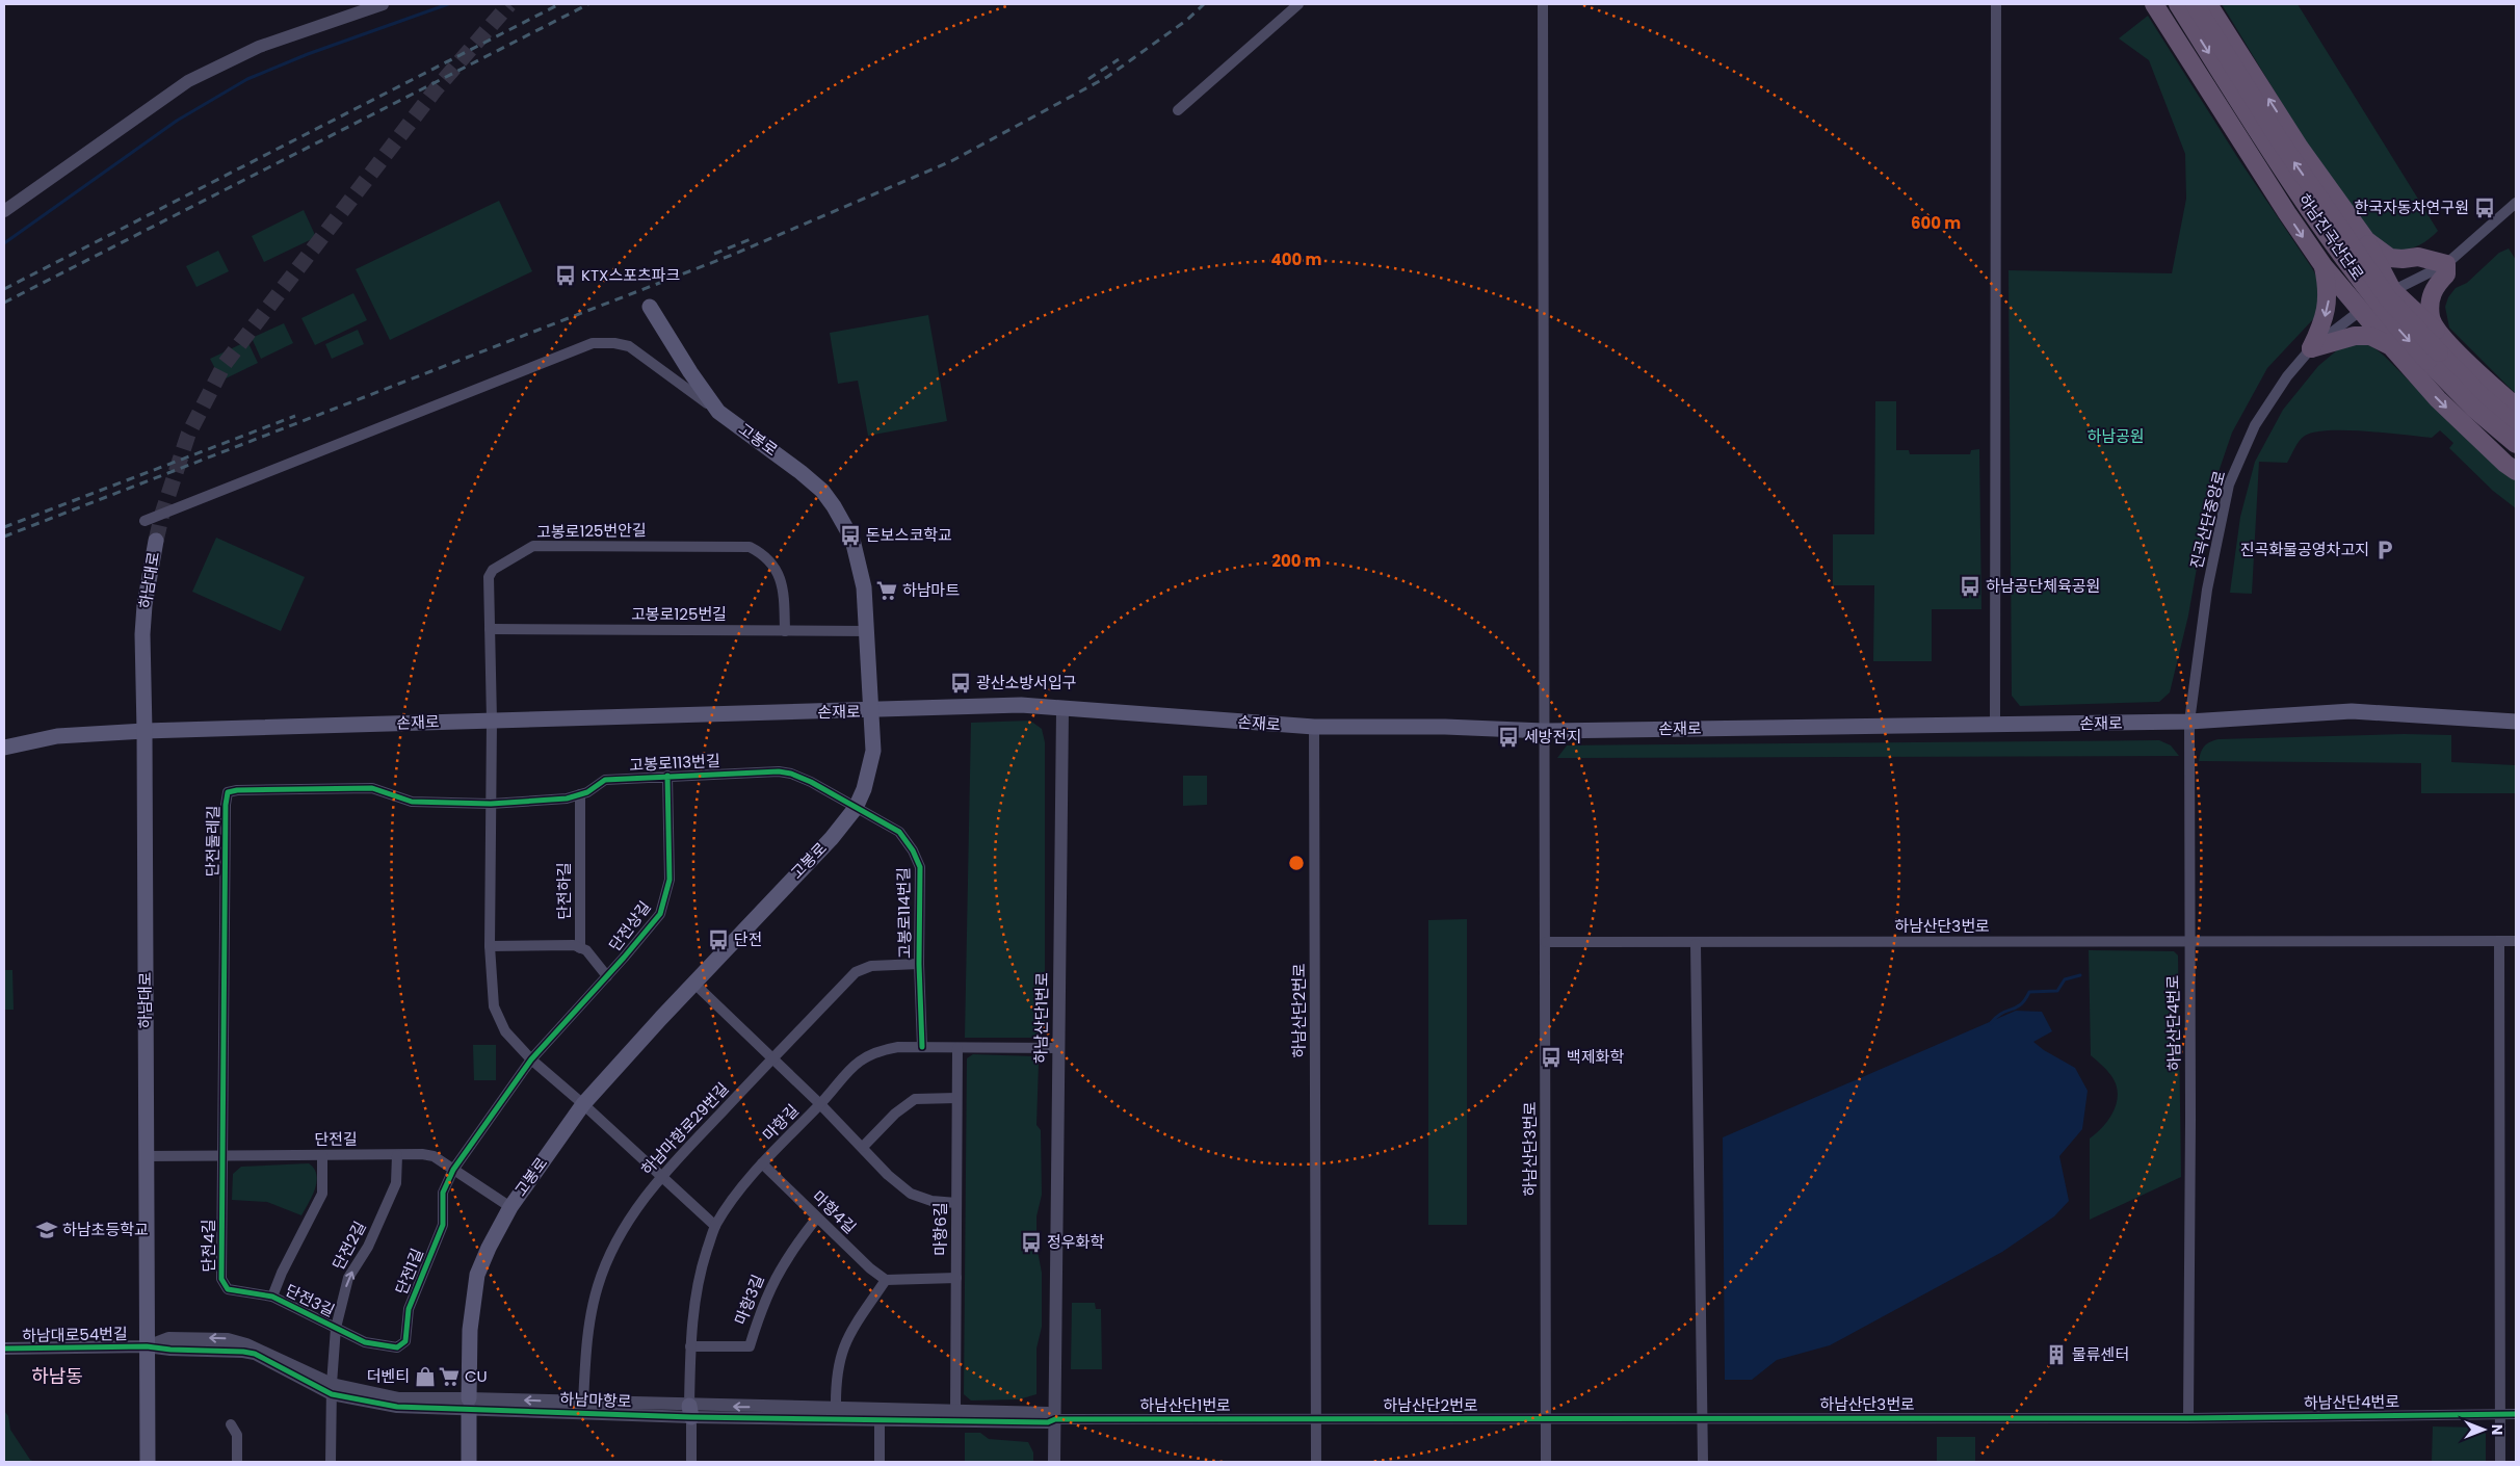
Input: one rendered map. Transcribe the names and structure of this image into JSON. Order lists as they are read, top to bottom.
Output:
{
  "streets": {
    "highway": ["하남진곡산단로"],
    "main road": ["고봉로", "하남대로", "손재로"],
    "street": [
      "진곡산단중앙로",
      "고봉로125번안길",
      "고봉로125번길",
      "고봉로113번길",
      "단전둘레길",
      "단전하길",
      "고봉로114번길",
      "단전상길",
      "하남산단3번로",
      "하남산단2번로",
      "하남산단1번로",
      "하남산단4번로",
      "마항길",
      "하남마항로29번길",
      "단전길",
      "마항4길",
      "마항6길",
      "단전4길",
      "단전2길",
      "단전1길",
      "마항3길",
      "단전3길",
      "하남대로54번길",
      "하남마항로"
    ]
  },
  "crossings": [
    ["고봉로", "고봉로125번길"],
    ["고봉로", "손재로"],
    ["고봉로", "고봉로113번길"],
    ["고봉로", "고봉로114번길"],
    ["고봉로", "단전길"],
    ["고봉로", "하남마항로"],
    ["진곡산단중앙로", "손재로"],
    ["진곡산단중앙로", "하남산단4번로"],
    ["고봉로125번안길", "고봉로125번길"],
    ["고봉로125번안길", "손재로"],
    ["하남대로", "손재로"],
    ["하남대로", "단전길"],
    ["하남대로", "하남대로54번길"],
    ["하남대로", "하남마항로"],
    ["손재로", "하남산단3번로"],
    ["손재로", "하남산단2번로"],
    ["손재로", "하남산단1번로"],
    ["손재로", "하남산단4번로"],
    ["고봉로113번길", "단전둘레길"],
    ["고봉로113번길", "단전하길"],
    ["고봉로113번길", "고봉로114번길"],
    ["고봉로113번길", "단전상길"],
    ["단전둘레길", "단전길"],
    ["단전둘레길", "단전4길"],
    ["고봉로114번길", "마항길"],
    ["고봉로114번길", "하남마항로29번길"],
    ["단전상길", "단전1길"],
    ["하남산단3번로", "하남산단2번로"],
    ["하남산단3번로", "하남산단4번로"],
    ["하남산단2번로", "하남산단1번로"],
    ["하남산단1번로", "마항길"],
    ["하남산단1번로", "하남마항로"],
    ["마항길", "마항4길"],
    ["마항길", "마항6길"],
    ["마항길", "마항3길"],
    ["마항길", "하남마항로"],
    ["하남마항로29번길", "하남마항로"],
    ["단전길", "단전4길"],
    ["단전길", "단전2길"],
    ["단전길", "단전1길"],
    ["단전길", "단전3길"],
    ["마항4길", "마항3길"],
    ["마항6길", "하남마항로"],
    ["단전4길", "단전3길"],
    ["단전2길", "단전1길"],
    ["단전2길", "단전3길"],
    ["단전2길", "하남마항로"],
    ["단전1길", "단전3길"],
    ["하남대로54번길", "하남마항로"]
  ],
  "one_way": ["단전2길"],
  "districts": ["하남동"],
  "parks": ["하남공원"],
  "places": {
    "bus stop": [
      "한국자동차연구원",
      "KTX스포츠파크",
      "돈보스코학교",
      "하남공단체육공원",
      "광산소방서입구",
      "세방전지",
      "단전",
      "백제화학",
      "정우화학"
    ],
    "parking": ["진곡화물공영차고지"],
    "supermarket": ["하남마트", "CU"],
    "school or university": ["하남초등학교"],
    "building": ["물류센터"],
    "shop": ["더벤티"]
  },
  "north": "right",
  "rings": ["600 m", "400 m", "200 m"]
}
